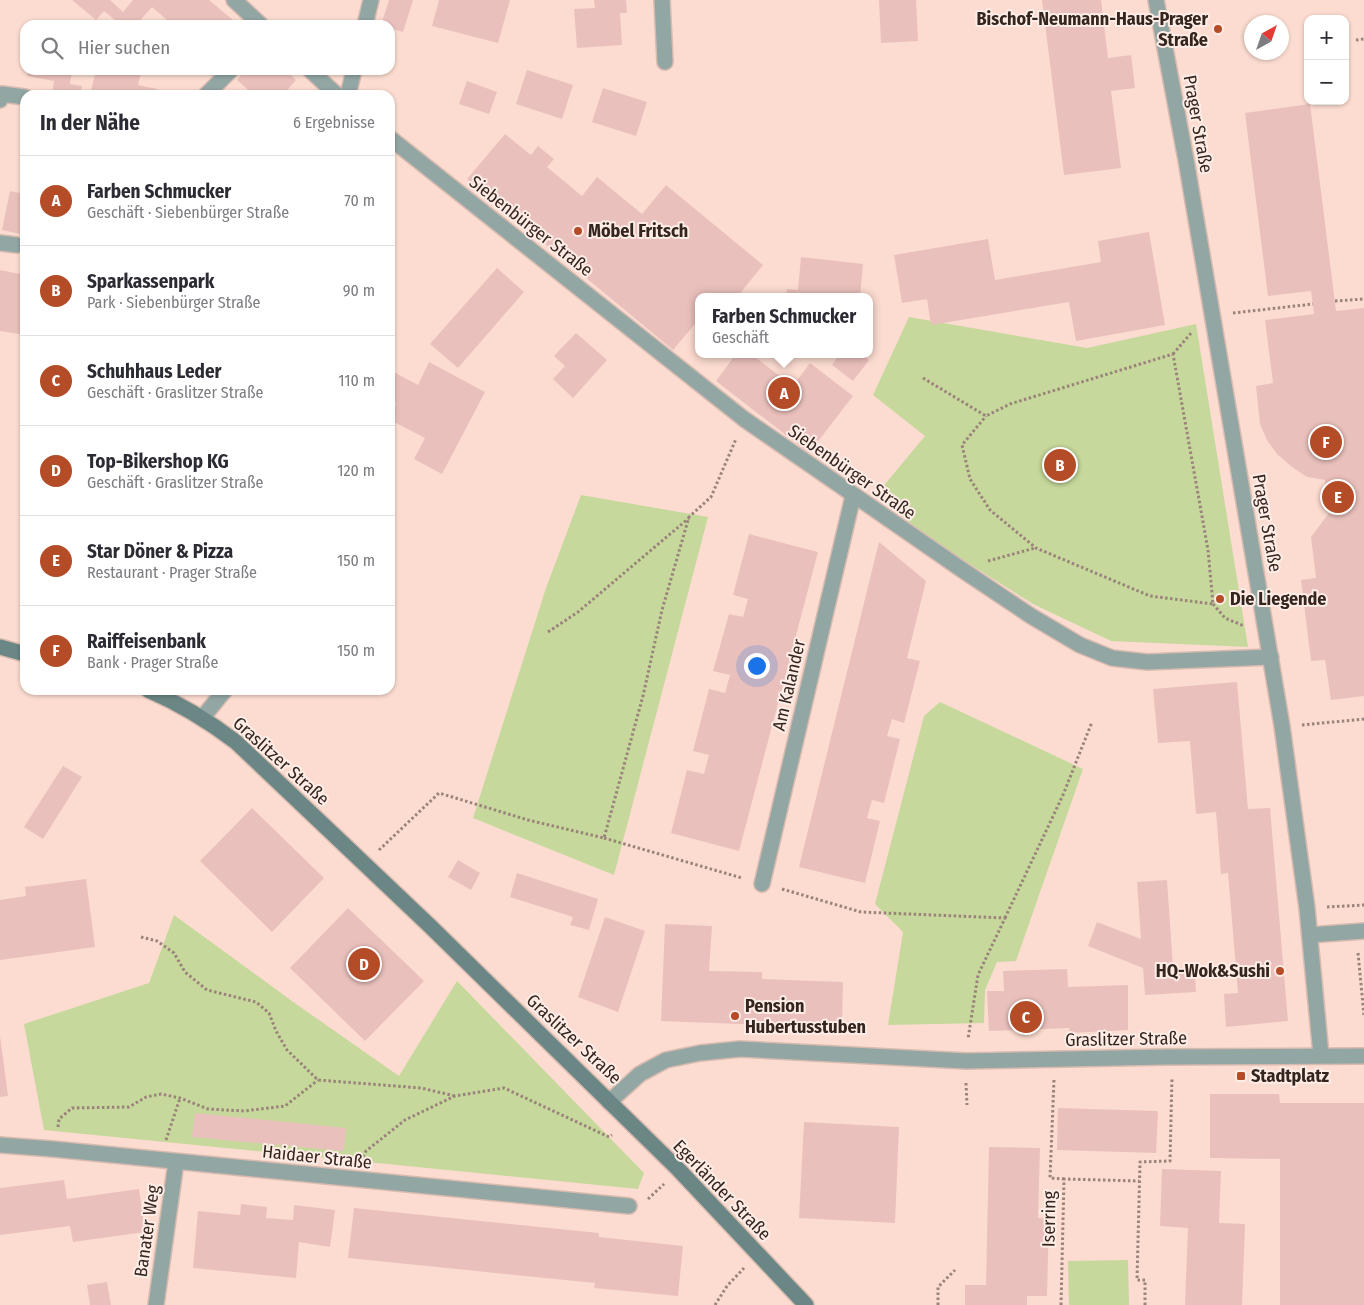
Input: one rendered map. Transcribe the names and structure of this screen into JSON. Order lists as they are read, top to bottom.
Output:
{
  "streets": {
    "street": [
      "Prager Straße",
      "Siebenbürger Straße",
      "Am Kalander",
      "Graslitzer Straße",
      "Haidaer Straße",
      "Egerländer Straße",
      "Banater Weg"
    ],
    "path": ["Iserring"]
  },
  "crossings": [
    ["Prager Straße", "Siebenbürger Straße"],
    ["Prager Straße", "Graslitzer Straße"],
    ["Siebenbürger Straße", "Am Kalander"],
    ["Graslitzer Straße", "Egerländer Straße"],
    ["Haidaer Straße", "Banater Weg"]
  ],
  "places": {
    "other": [
      "Bischof-Neumann-Haus-Prager Straße",
      "Möbel Fritsch",
      "Die Liegende",
      "HQ-Wok&Sushi",
      "Pension Hubertusstuben"
    ],
    "transit": ["Stadtplatz"]
  },
  "north": "top right",
  "page": {
    "map_buttons": ["+", "−"],
    "search": "Hier suchen",
    "heading": ["In der Nähe", "6 Ergebnisse"],
    "list": [
      {
        "mark": "A",
        "name": "Farben Schmucker",
        "note": "Geschäft · Siebenbürger Straße",
        "value": "70 m"
      },
      {
        "mark": "B",
        "name": "Sparkassenpark",
        "note": "Park · Siebenbürger Straße",
        "value": "90 m"
      },
      {
        "mark": "C",
        "name": "Schuhhaus Leder",
        "note": "Geschäft · Graslitzer Straße",
        "value": "110 m"
      },
      {
        "mark": "D",
        "name": "Top-Bikershop KG",
        "note": "Geschäft · Graslitzer Straße",
        "value": "120 m"
      },
      {
        "mark": "E",
        "name": "Star Döner & Pizza",
        "note": "Restaurant · Prager Straße",
        "value": "150 m"
      },
      {
        "mark": "F",
        "name": "Raiffeisenbank",
        "note": "Bank · Prager Straße",
        "value": "150 m"
      }
    ],
    "popup": ["Farben Schmucker", "Geschäft"],
    "pins": [
      "A",
      "F",
      "B",
      "E",
      "D",
      "C"
    ]
  }
}
